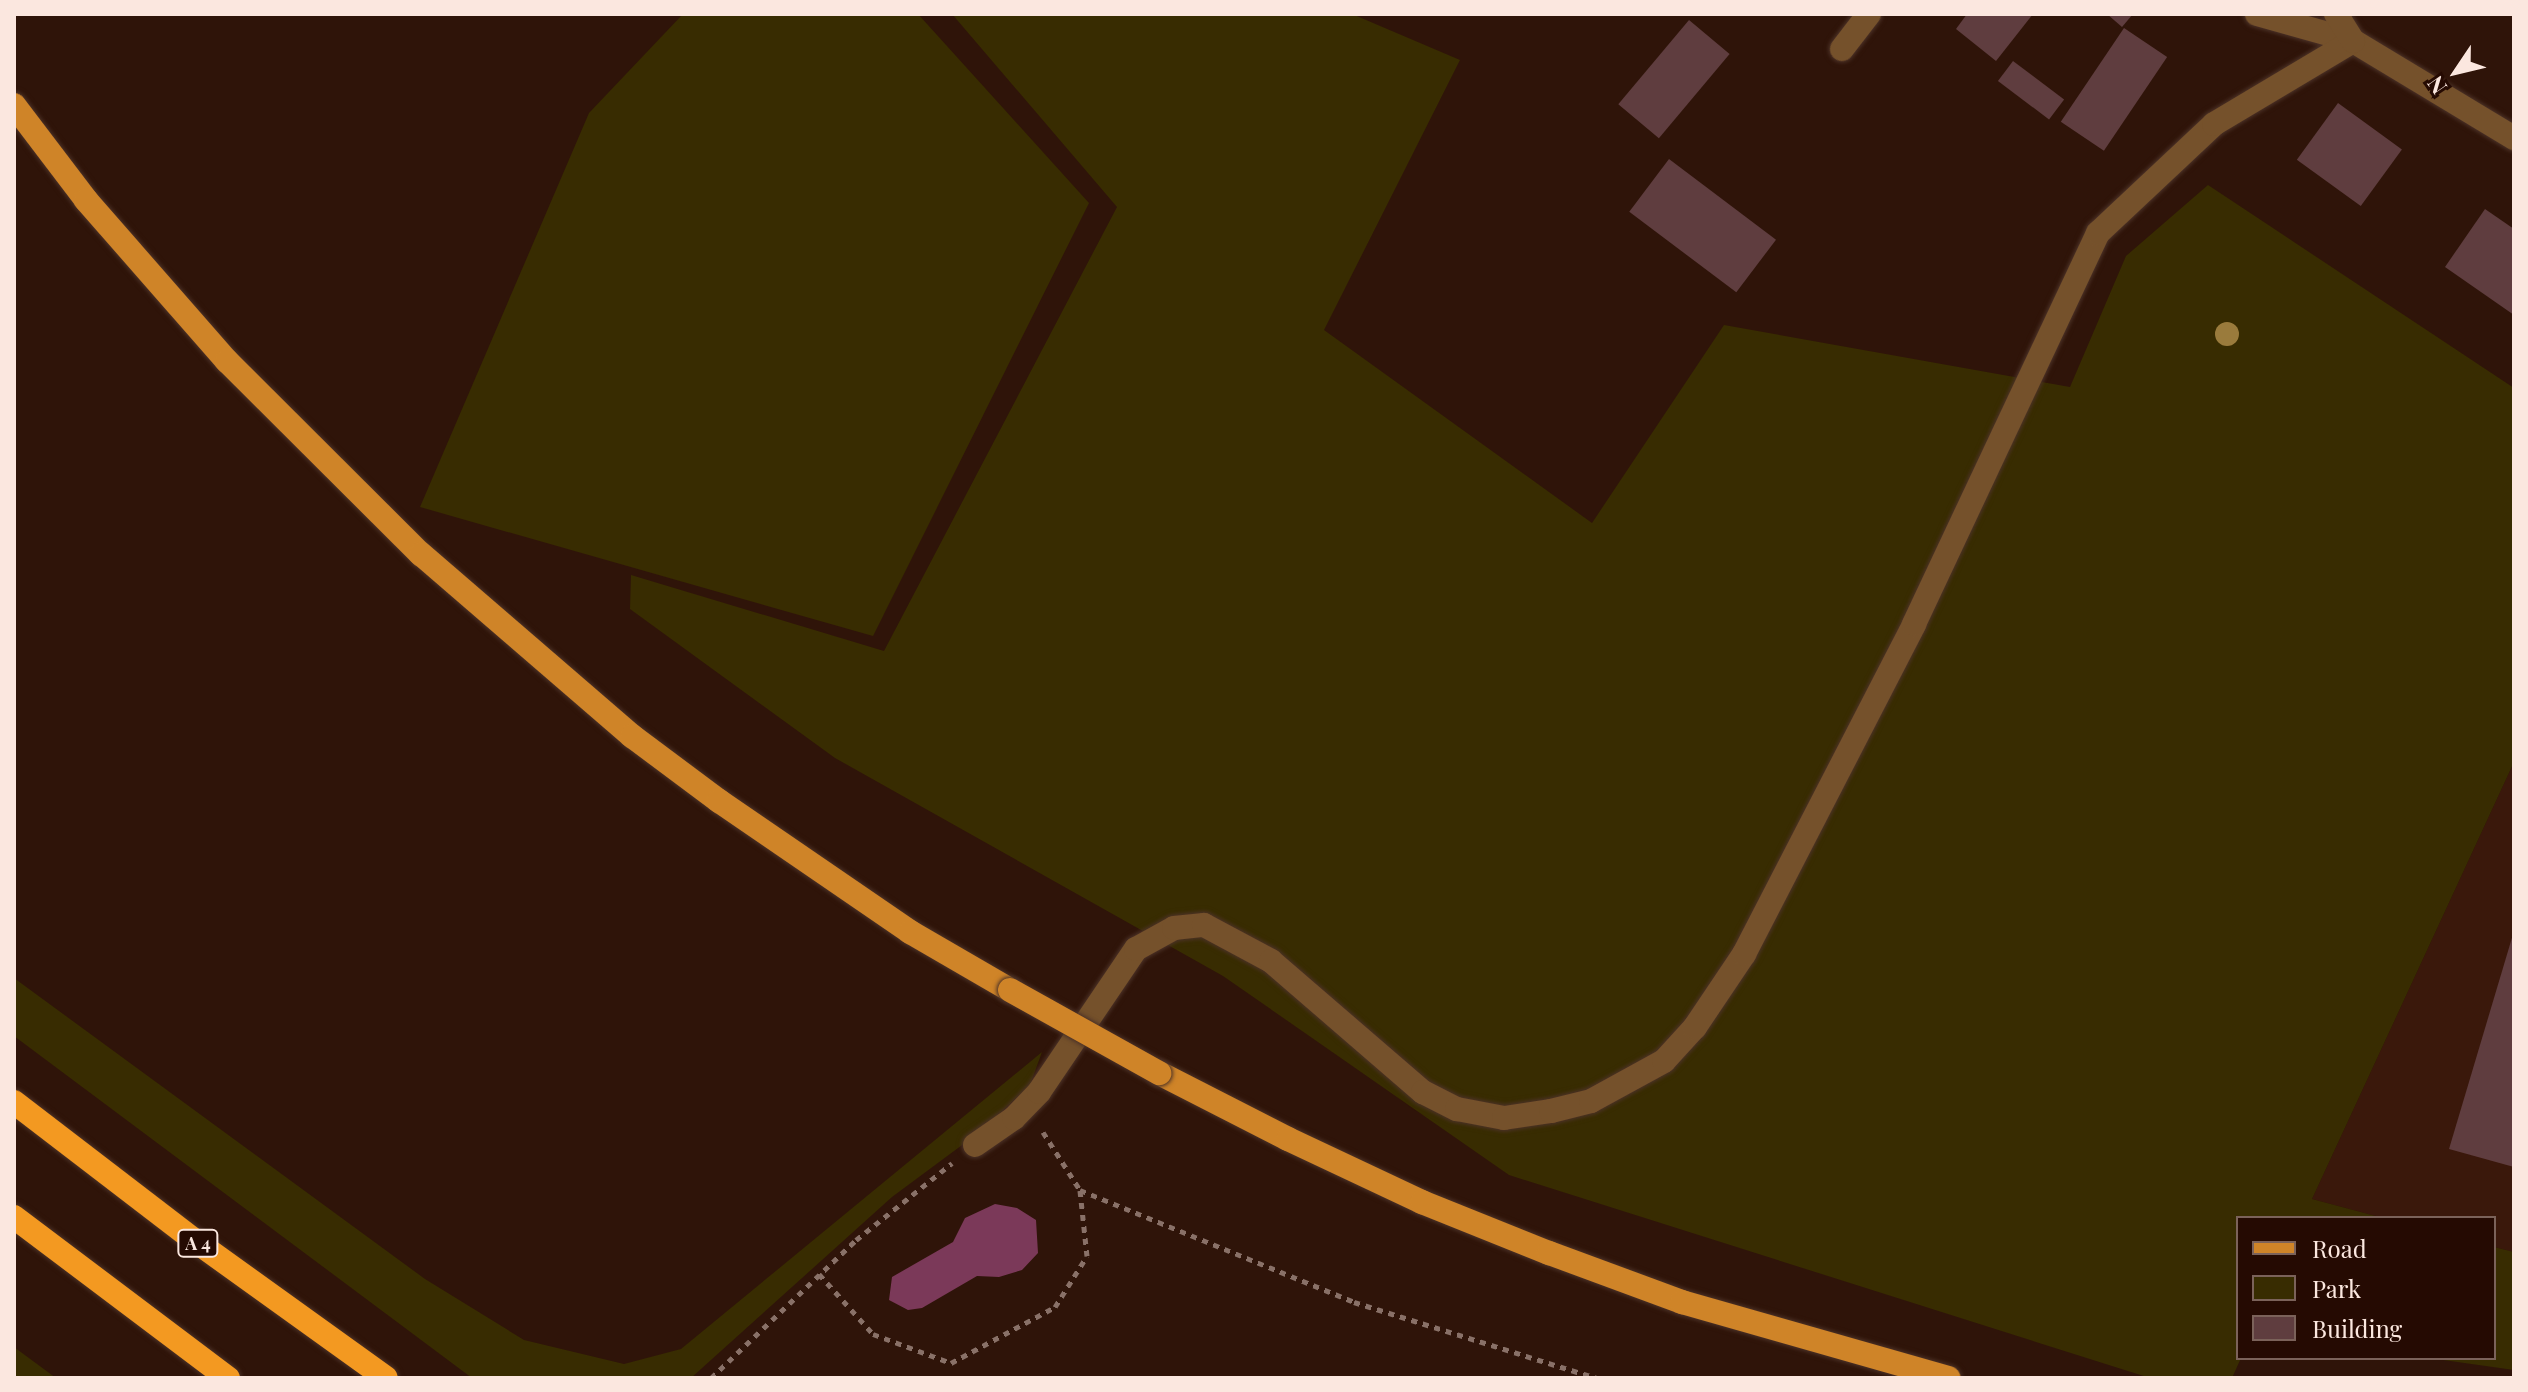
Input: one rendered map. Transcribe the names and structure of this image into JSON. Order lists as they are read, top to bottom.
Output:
{
  "streets": {
    "highway": ["A 4"]
  },
  "legend": ["Road", "Park", "Building"],
  "north": "bottom left"
}
